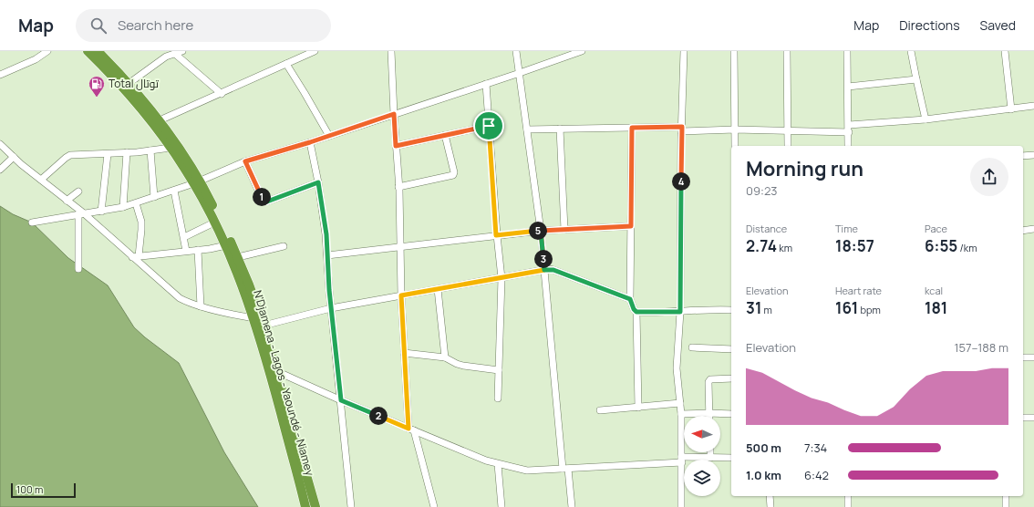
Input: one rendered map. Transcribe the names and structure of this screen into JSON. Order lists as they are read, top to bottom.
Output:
{
  "streets": {
    "highway": ["N'Djamena - Lagos - Yaoundé - Niamey"]
  },
  "places": {
    "fuel station": ["Total توتال"]
  },
  "scale_bar": "100 m",
  "north": "left",
  "page": {
    "header": "Map",
    "search": "Search here",
    "nav": ["Map", "Directions", "Saved"],
    "heading": ["Morning run", "09:23"],
    "pins": [
      "4",
      "1",
      "5",
      "3",
      "2"
    ],
    "stats": [
      ["Distance", "2.74 km"],
      ["Time", "18:57"],
      ["Pace", "6:55 /km"],
      ["Elevation", "31 m"],
      ["Heart rate", "161 bpm"],
      ["kcal", "181"]
    ],
    "chart": ["Elevation", "157–188 m"],
    "list": [
      {
        "name": "500 m",
        "note": "7:34"
      },
      {
        "name": "1.0 km",
        "note": "6:42"
      }
    ],
    "scale": "100 m"
  }
}
